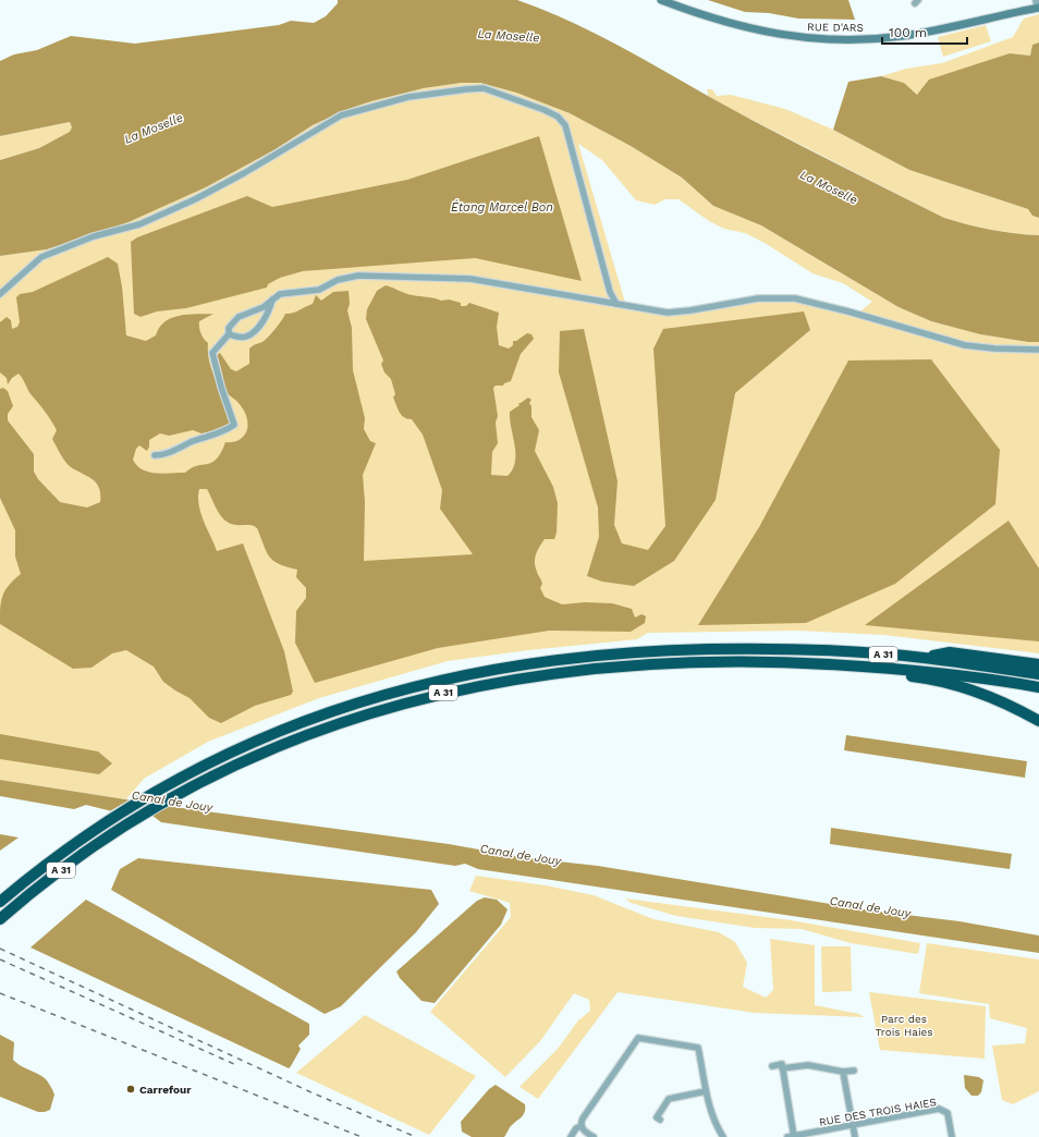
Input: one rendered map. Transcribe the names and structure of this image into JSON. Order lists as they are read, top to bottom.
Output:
{
  "streets": {
    "highway": ["A 31"],
    "main road": ["RUE D'ARS"],
    "street": ["RUE DES TROIS HAIES"]
  },
  "water": ["La Moselle", "Étang Marcel Bon", "Canal de Jouy"],
  "parks": ["Parc des Trois Haies"],
  "places": ["Carrefour"],
  "scale_bar": "100 m"
}
